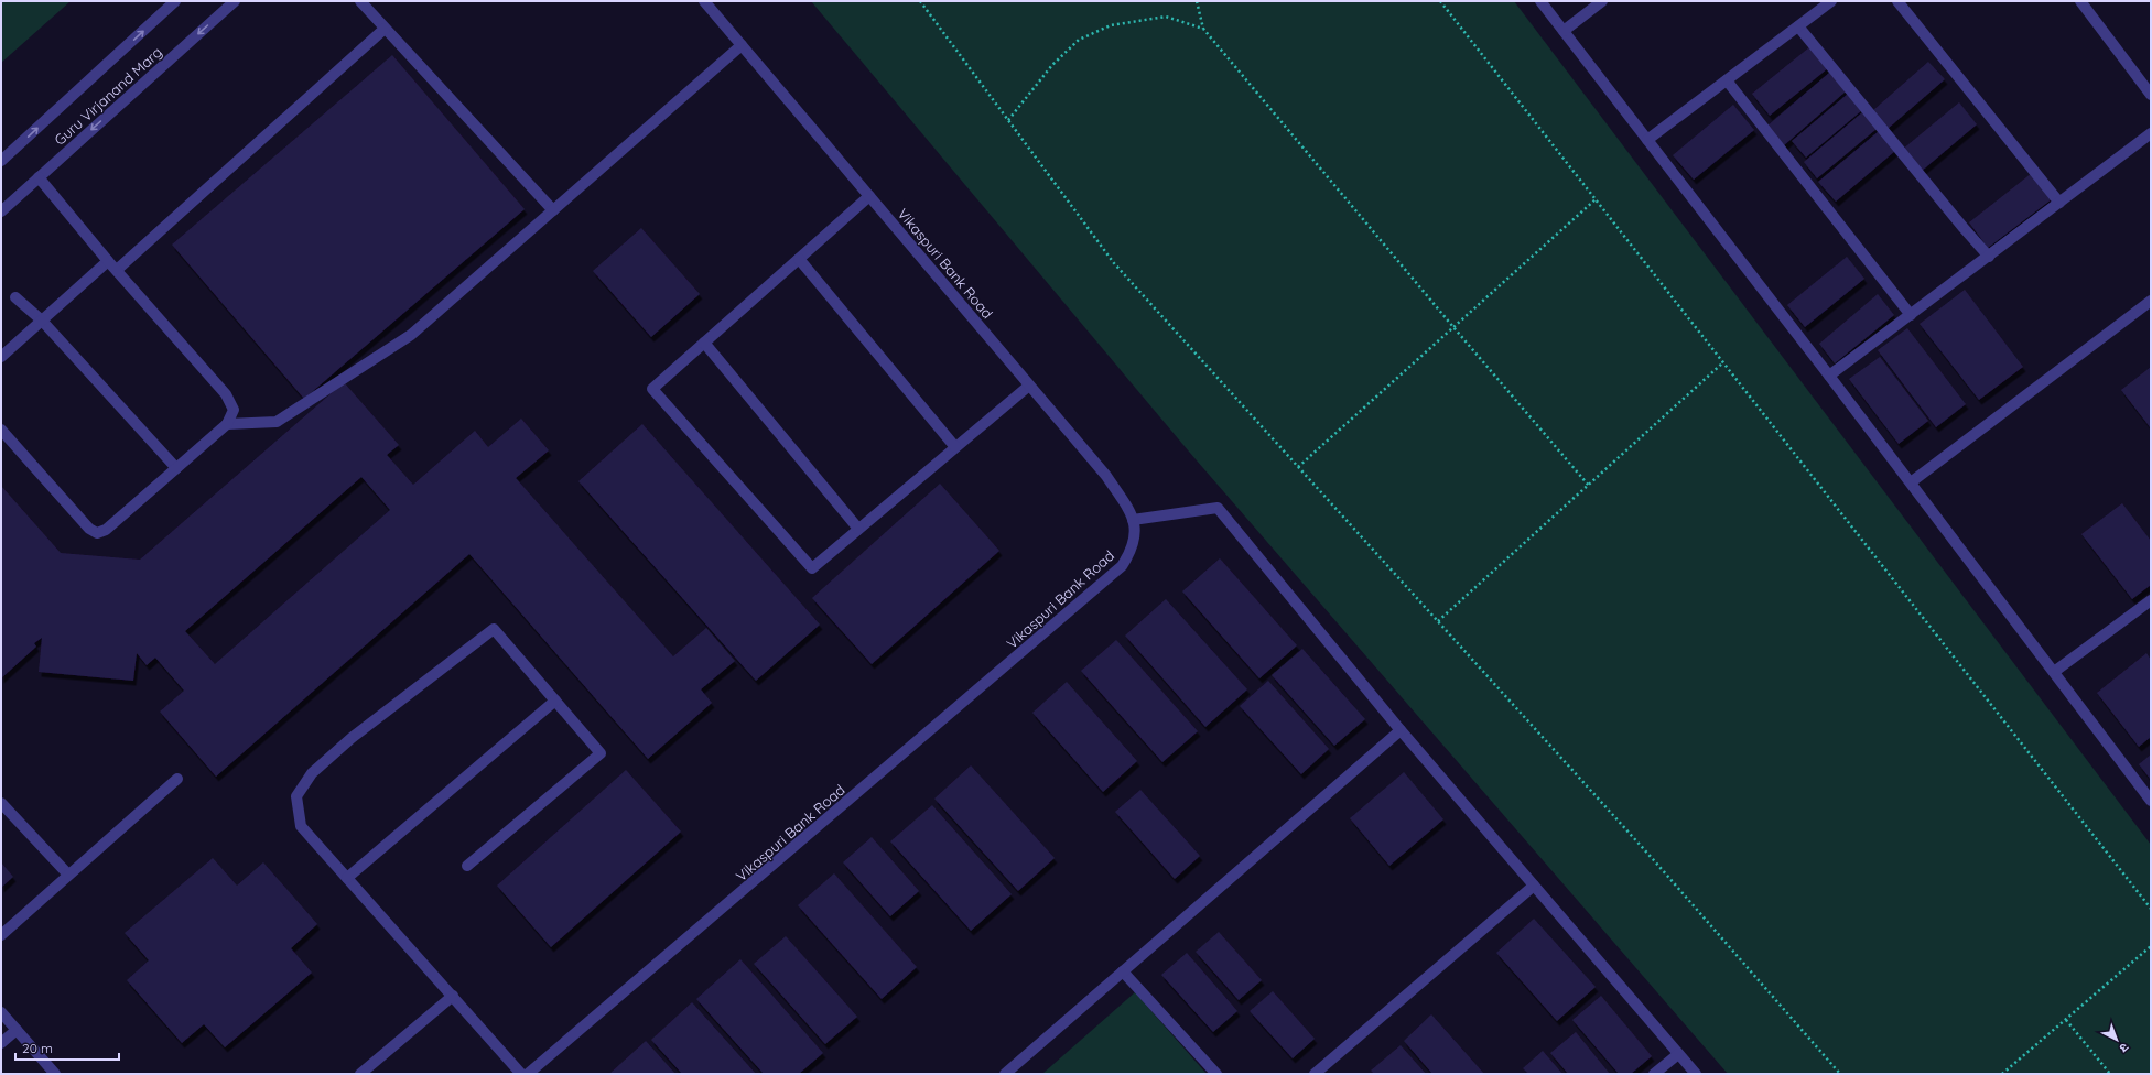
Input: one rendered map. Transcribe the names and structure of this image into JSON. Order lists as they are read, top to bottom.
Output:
{
  "streets": {
    "street": ["Guru Virjanand Marg", "Vikaspuri Bank Road"]
  },
  "scale_bar": "20 m",
  "north": "bottom right"
}
